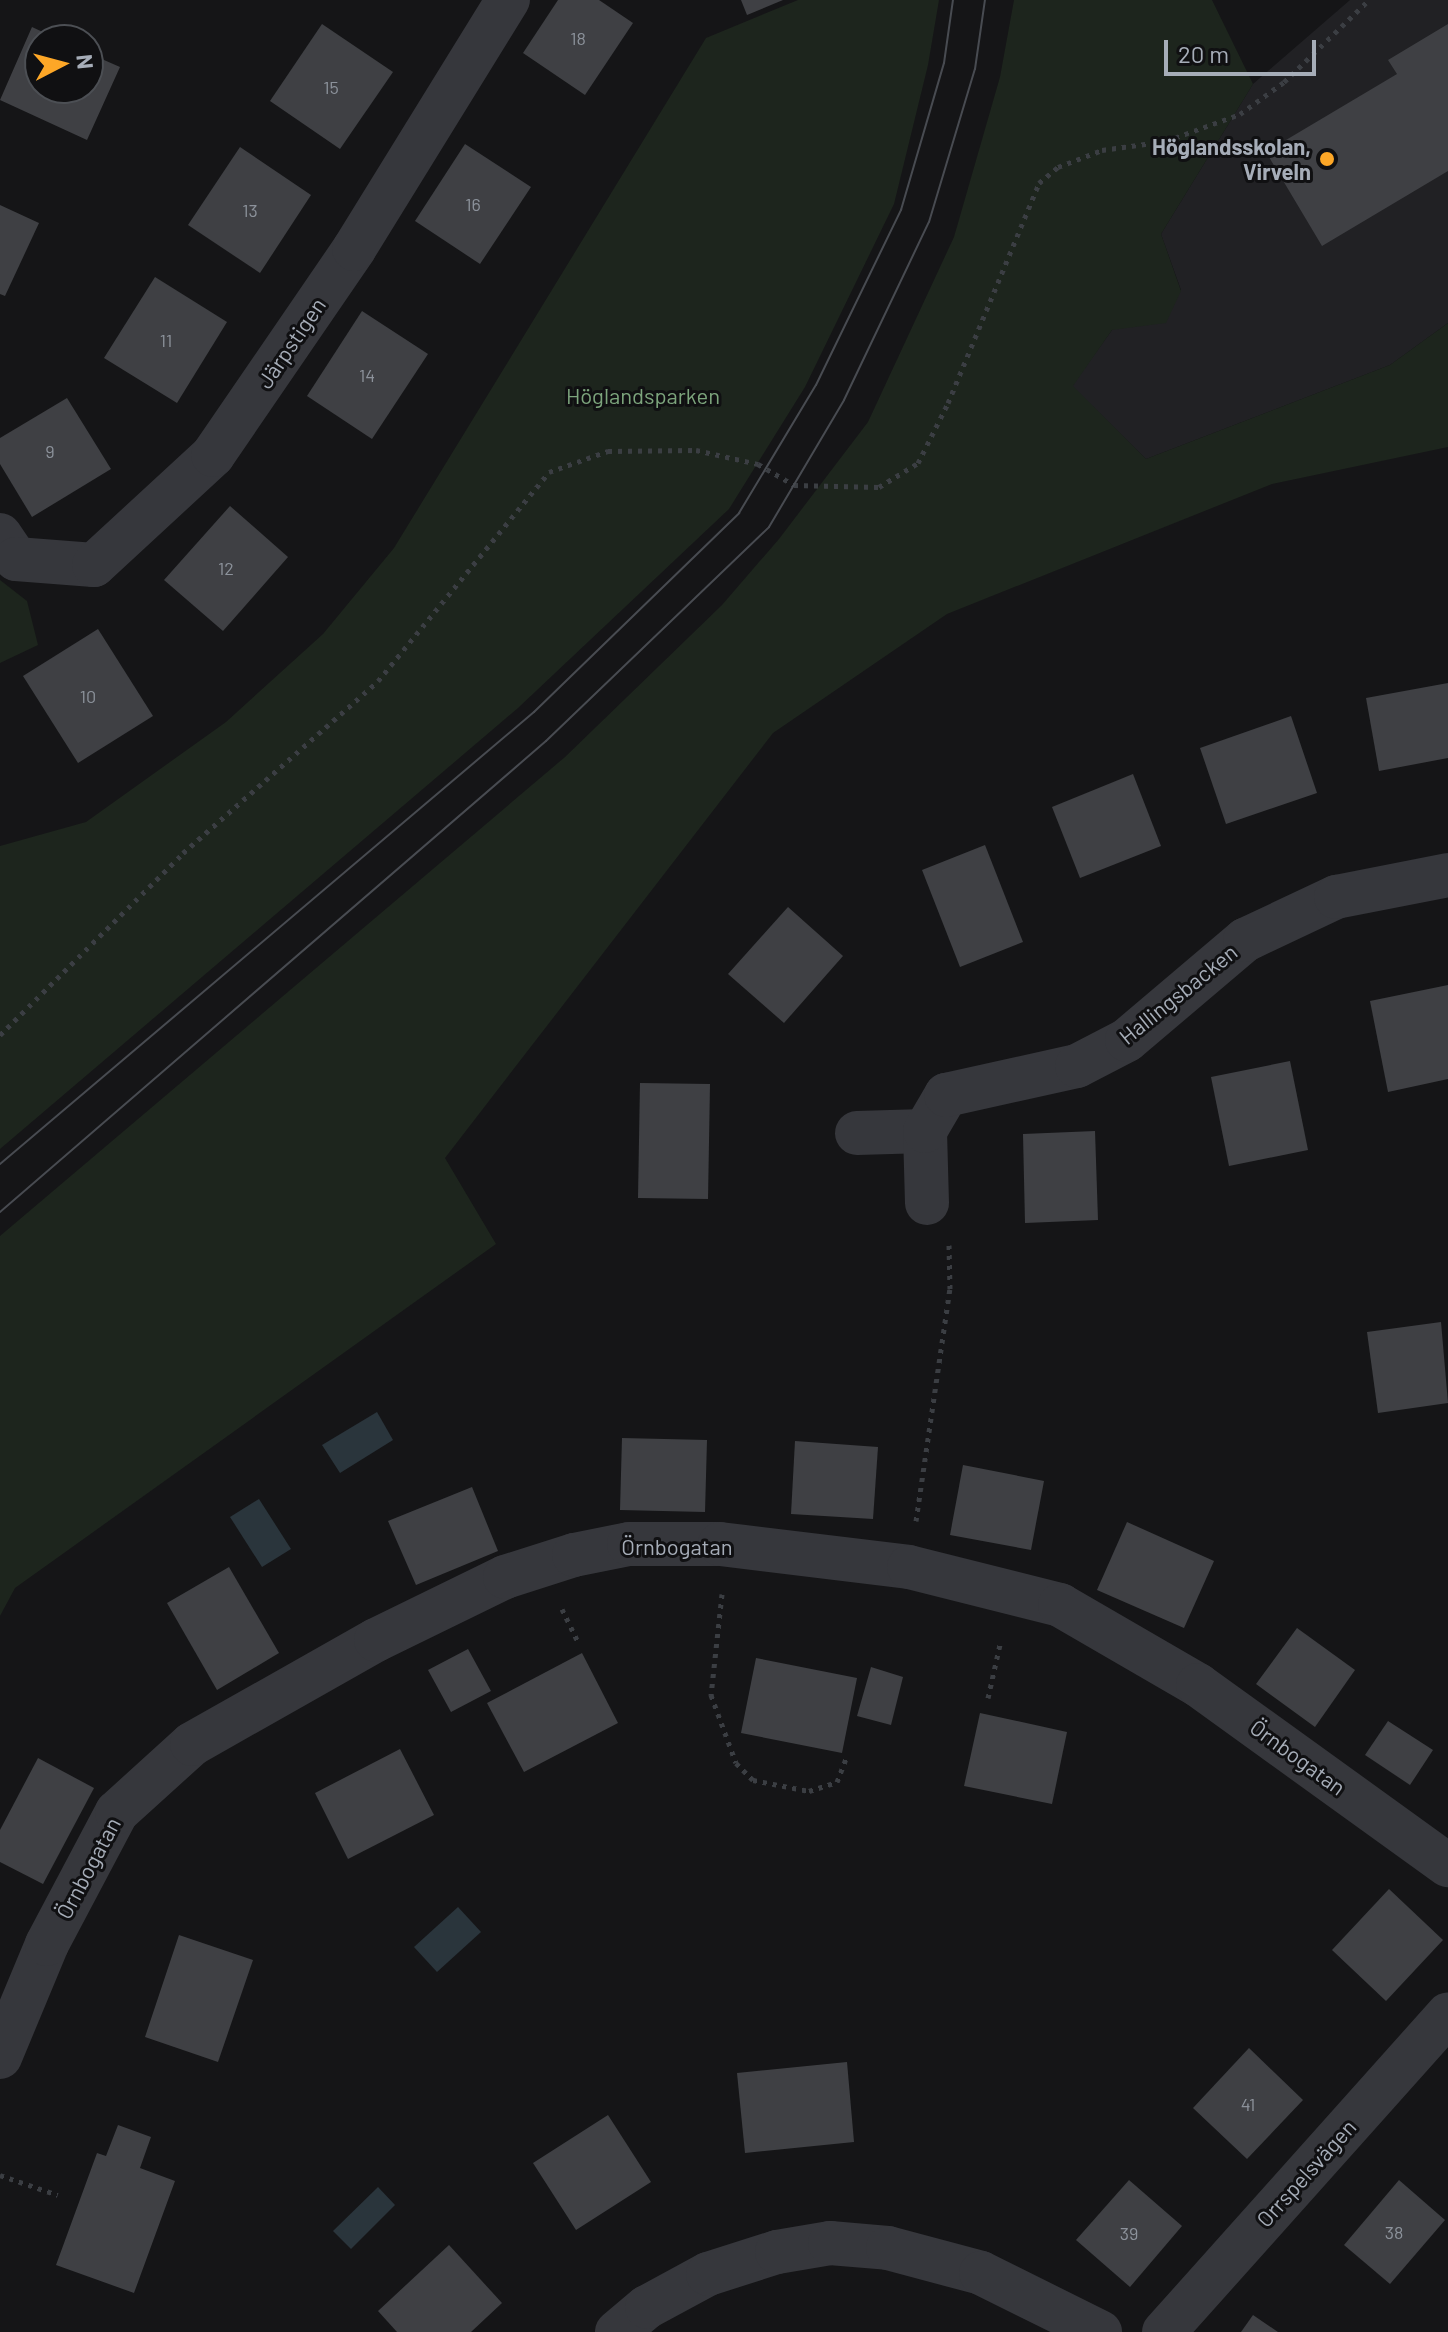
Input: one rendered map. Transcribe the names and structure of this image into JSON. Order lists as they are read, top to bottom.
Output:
{
  "streets": {
    "street": [
      "Järpstigen",
      "Hallingsbacken",
      "Örnbogatan",
      "Orrspelsvägen"
    ]
  },
  "parks": ["Höglandsparken"],
  "places": ["Höglandsskolan, Virveln"],
  "house_numbers": [
    "18",
    "15",
    "16",
    "13",
    "11",
    "14",
    "9",
    "12",
    "10",
    "41",
    "38",
    "39"
  ],
  "scale_bar": "20 m",
  "north": "right"
}
